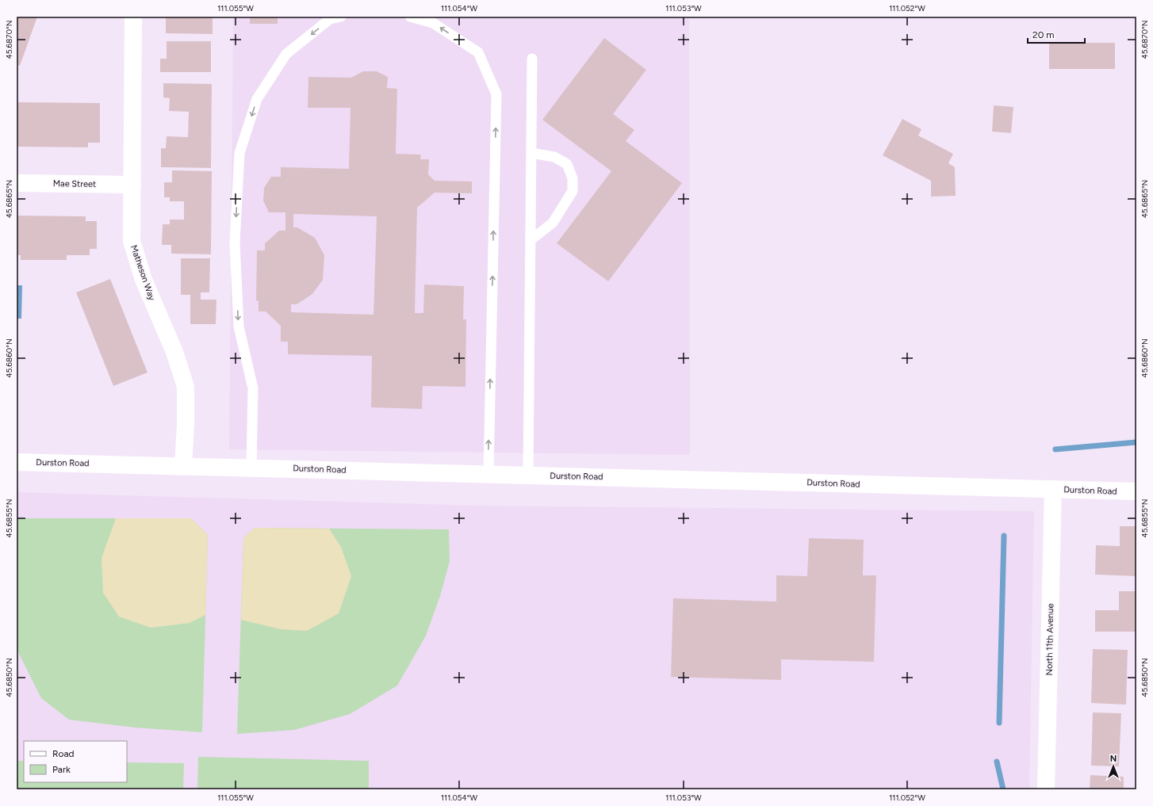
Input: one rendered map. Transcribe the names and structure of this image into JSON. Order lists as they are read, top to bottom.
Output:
{
  "streets": {
    "main road": [
      "Mae Street",
      "Matheson Way",
      "Durston Road",
      "North 11th Avenue"
    ]
  },
  "crossings": [
    ["Mae Street", "Matheson Way"],
    ["Matheson Way", "Durston Road"],
    ["Durston Road", "North 11th Avenue"]
  ],
  "legend": ["Road", "Park"],
  "scale_bar": "20 m",
  "north": "top",
  "coordinates": [
    "111.055°W",
    "111.054°W",
    "111.053°W",
    "111.052°W",
    "45.6870°N",
    "45.6865°N",
    "45.6860°N",
    "45.6855°N",
    "45.6850°N"
  ]
}
